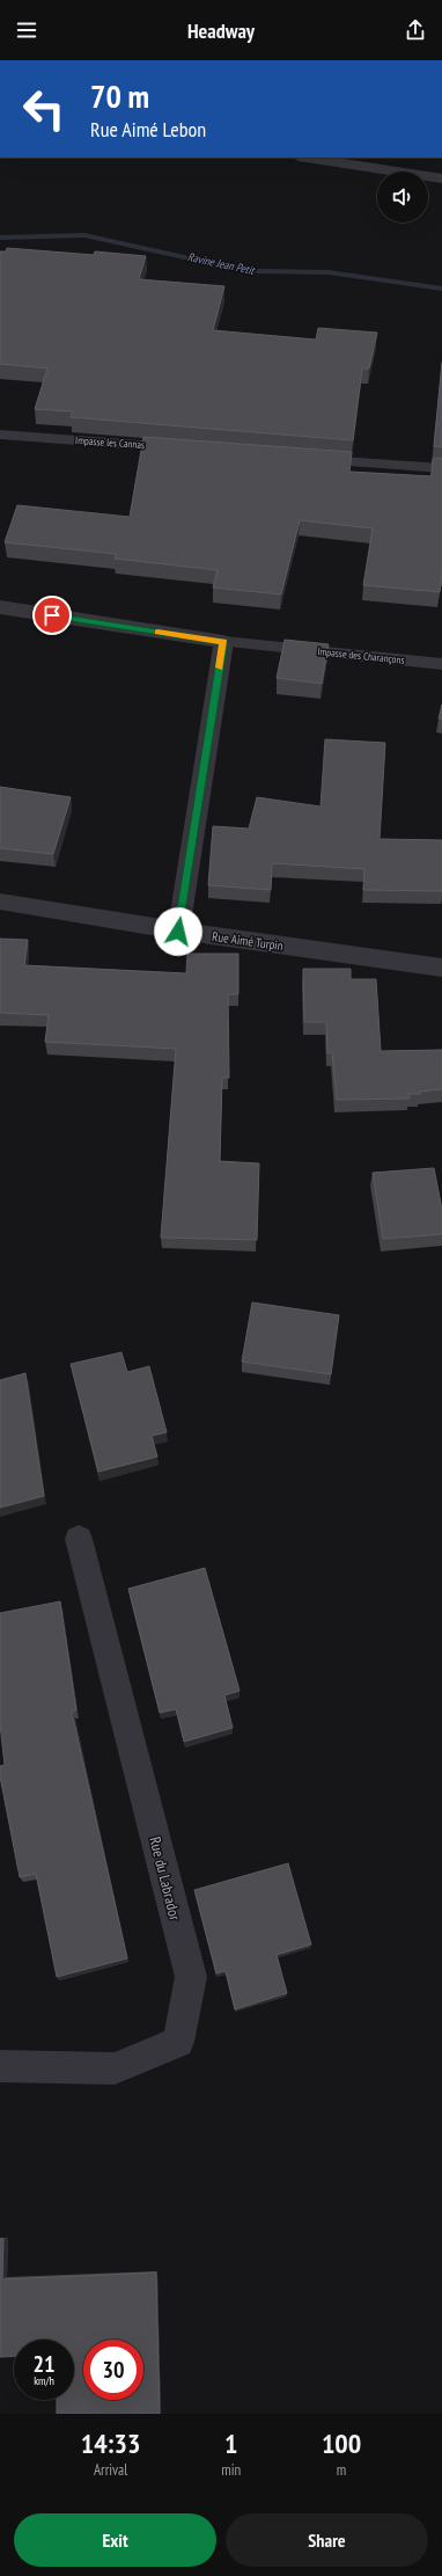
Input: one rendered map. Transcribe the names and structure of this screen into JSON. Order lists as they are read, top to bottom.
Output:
{
  "streets": {
    "street": ["Rue Aimé Turpin", "Rue du Labrador"],
    "lane": ["Impasse les Cannas", "Impasse des Charançons"]
  },
  "water": ["Ravine Jean Petit"],
  "page": {
    "header": "Headway",
    "turn": ["70 m", "Rue Aimé Lebon"],
    "speed": "21 km/h",
    "limit": "30",
    "eta": [
      "14:33",
      "Arrival",
      "1",
      "min",
      "100",
      "m"
    ],
    "buttons": ["Exit", "Share"]
  }
}
